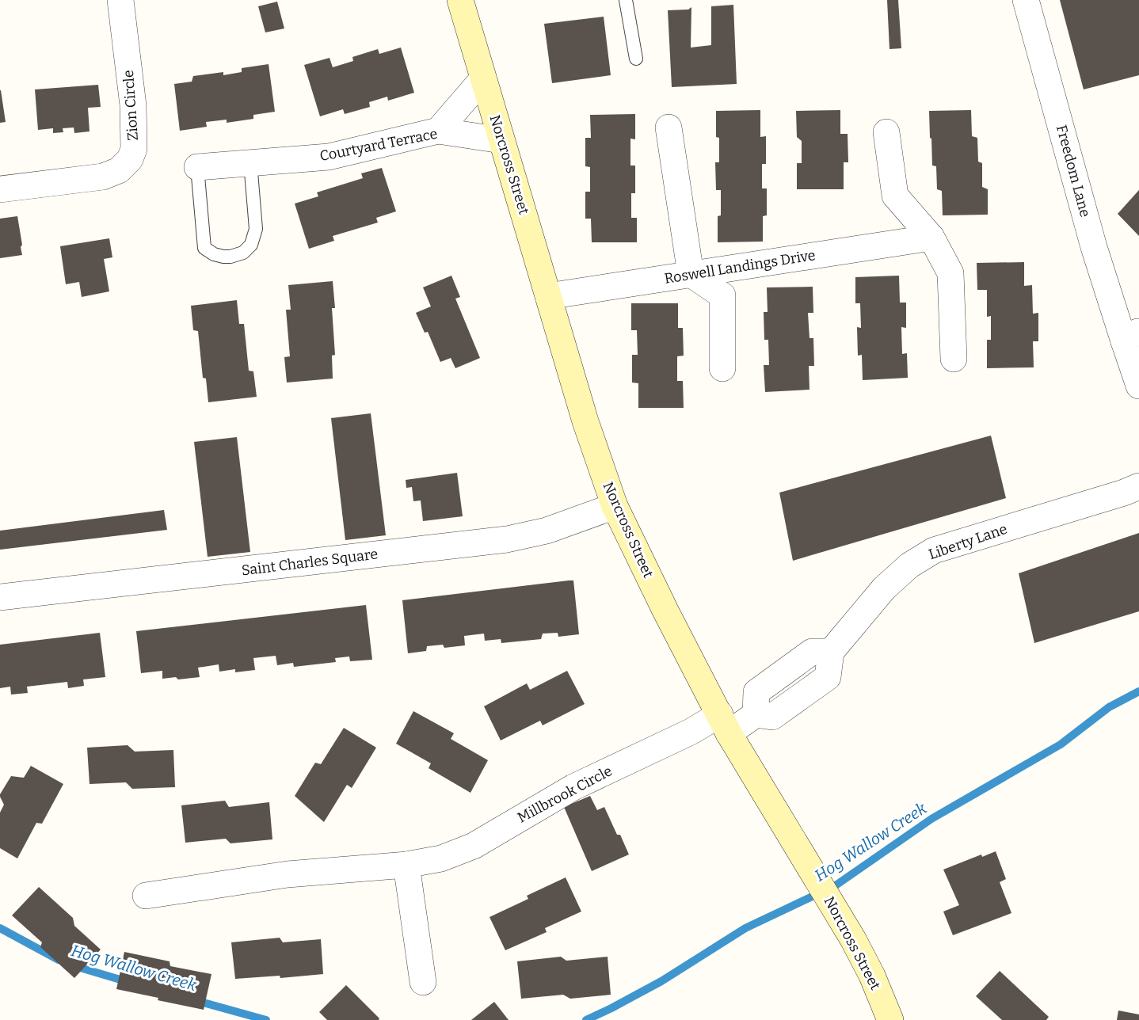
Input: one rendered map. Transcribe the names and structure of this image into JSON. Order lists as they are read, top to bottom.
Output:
{
  "streets": {
    "street": [
      "Zion Circle",
      "Courtyard Terrace",
      "Norcross Street",
      "Freedom Lane",
      "Roswell Landings Drive",
      "Liberty Lane",
      "Saint Charles Square",
      "Millbrook Circle"
    ]
  },
  "crossings": [
    ["Courtyard Terrace", "Norcross Street"],
    ["Norcross Street", "Roswell Landings Drive"],
    ["Norcross Street", "Saint Charles Square"],
    ["Norcross Street", "Millbrook Circle"]
  ],
  "water": ["Hog Wallow Creek"]
}
